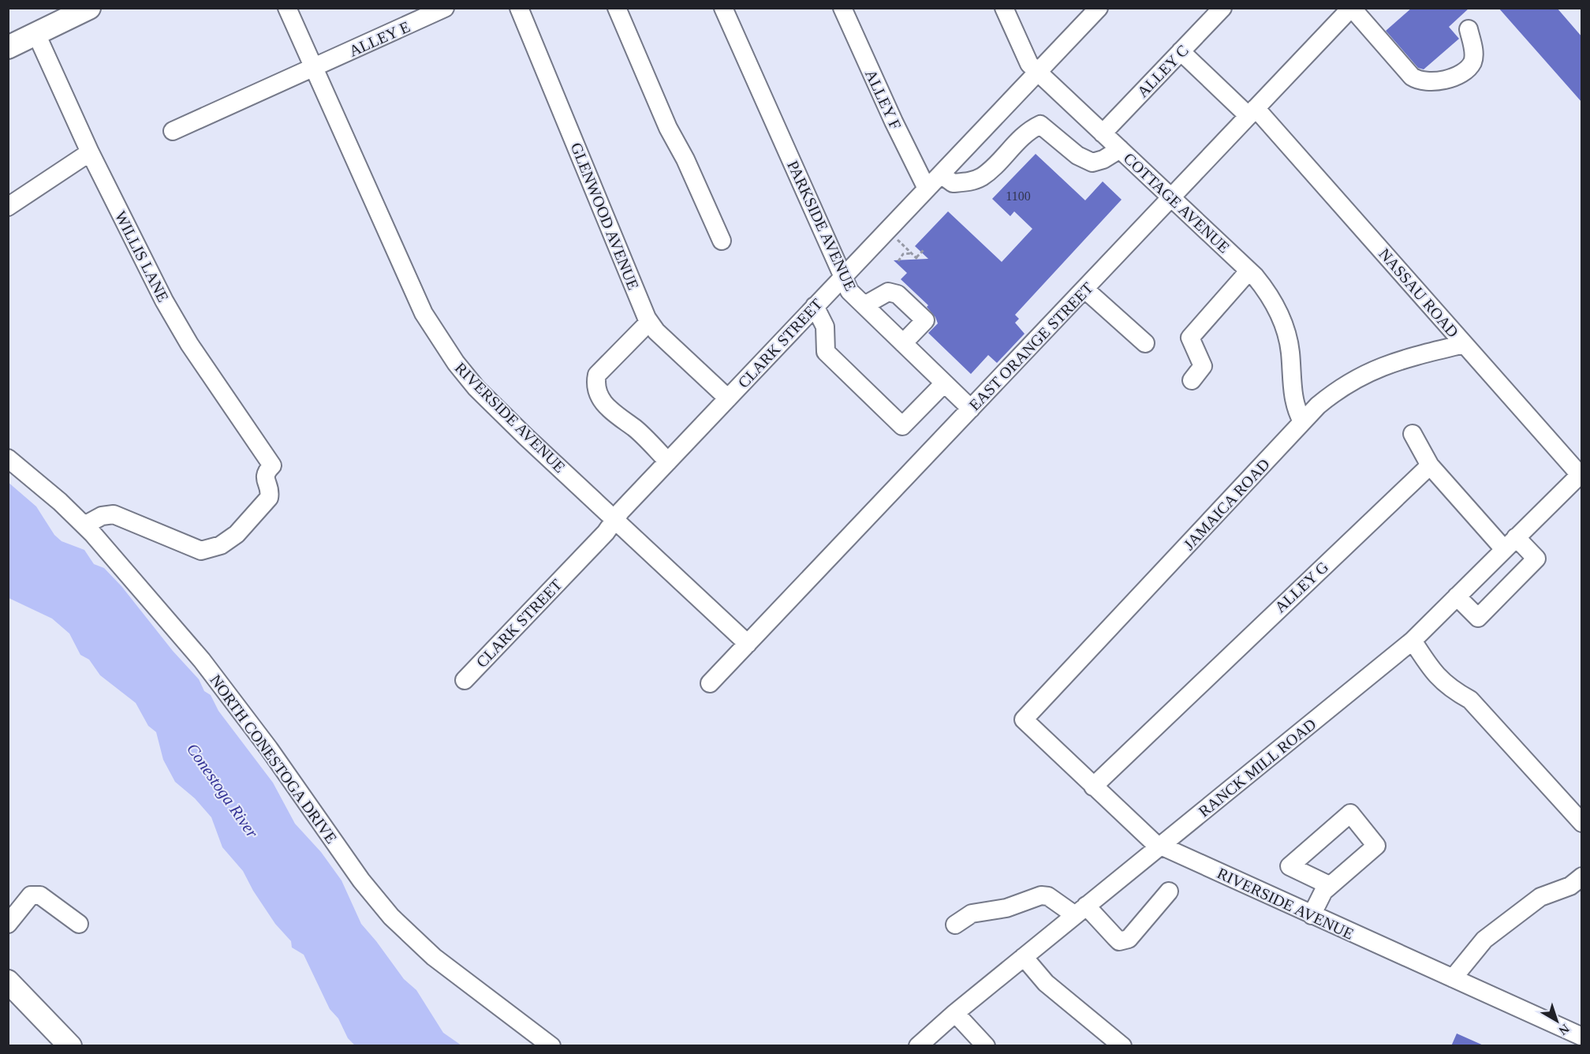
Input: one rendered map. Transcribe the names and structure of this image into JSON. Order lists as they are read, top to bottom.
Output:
{
  "streets": {
    "street": [
      "ALLEY E",
      "ALLEY C",
      "ALLEY F",
      "COTTAGE AVENUE",
      "GLENWOOD AVENUE",
      "PARKSIDE AVENUE",
      "WILLIS LANE",
      "NASSAU ROAD",
      "CLARK STREET",
      "EAST ORANGE STREET",
      "RIVERSIDE AVENUE",
      "JAMAICA ROAD",
      "ALLEY G",
      "NORTH CONESTOGA DRIVE",
      "RANCK MILL ROAD"
    ]
  },
  "crossings": [
    ["ALLEY E", "RIVERSIDE AVENUE"],
    ["ALLEY C", "COTTAGE AVENUE"],
    ["ALLEY C", "NASSAU ROAD"],
    ["ALLEY F", "CLARK STREET"],
    ["COTTAGE AVENUE", "CLARK STREET"],
    ["COTTAGE AVENUE", "EAST ORANGE STREET"],
    ["COTTAGE AVENUE", "JAMAICA ROAD"],
    ["GLENWOOD AVENUE", "CLARK STREET"],
    ["PARKSIDE AVENUE", "CLARK STREET"],
    ["PARKSIDE AVENUE", "EAST ORANGE STREET"],
    ["WILLIS LANE", "NORTH CONESTOGA DRIVE"],
    ["NASSAU ROAD", "EAST ORANGE STREET"],
    ["NASSAU ROAD", "JAMAICA ROAD"],
    ["NASSAU ROAD", "RANCK MILL ROAD"],
    ["CLARK STREET", "RIVERSIDE AVENUE"],
    ["EAST ORANGE STREET", "RIVERSIDE AVENUE"],
    ["RIVERSIDE AVENUE", "JAMAICA ROAD"],
    ["RIVERSIDE AVENUE", "ALLEY G"],
    ["RIVERSIDE AVENUE", "RANCK MILL ROAD"]
  ],
  "water": ["Conestoga River"],
  "house_numbers": ["1100"],
  "north": "bottom right"
}
